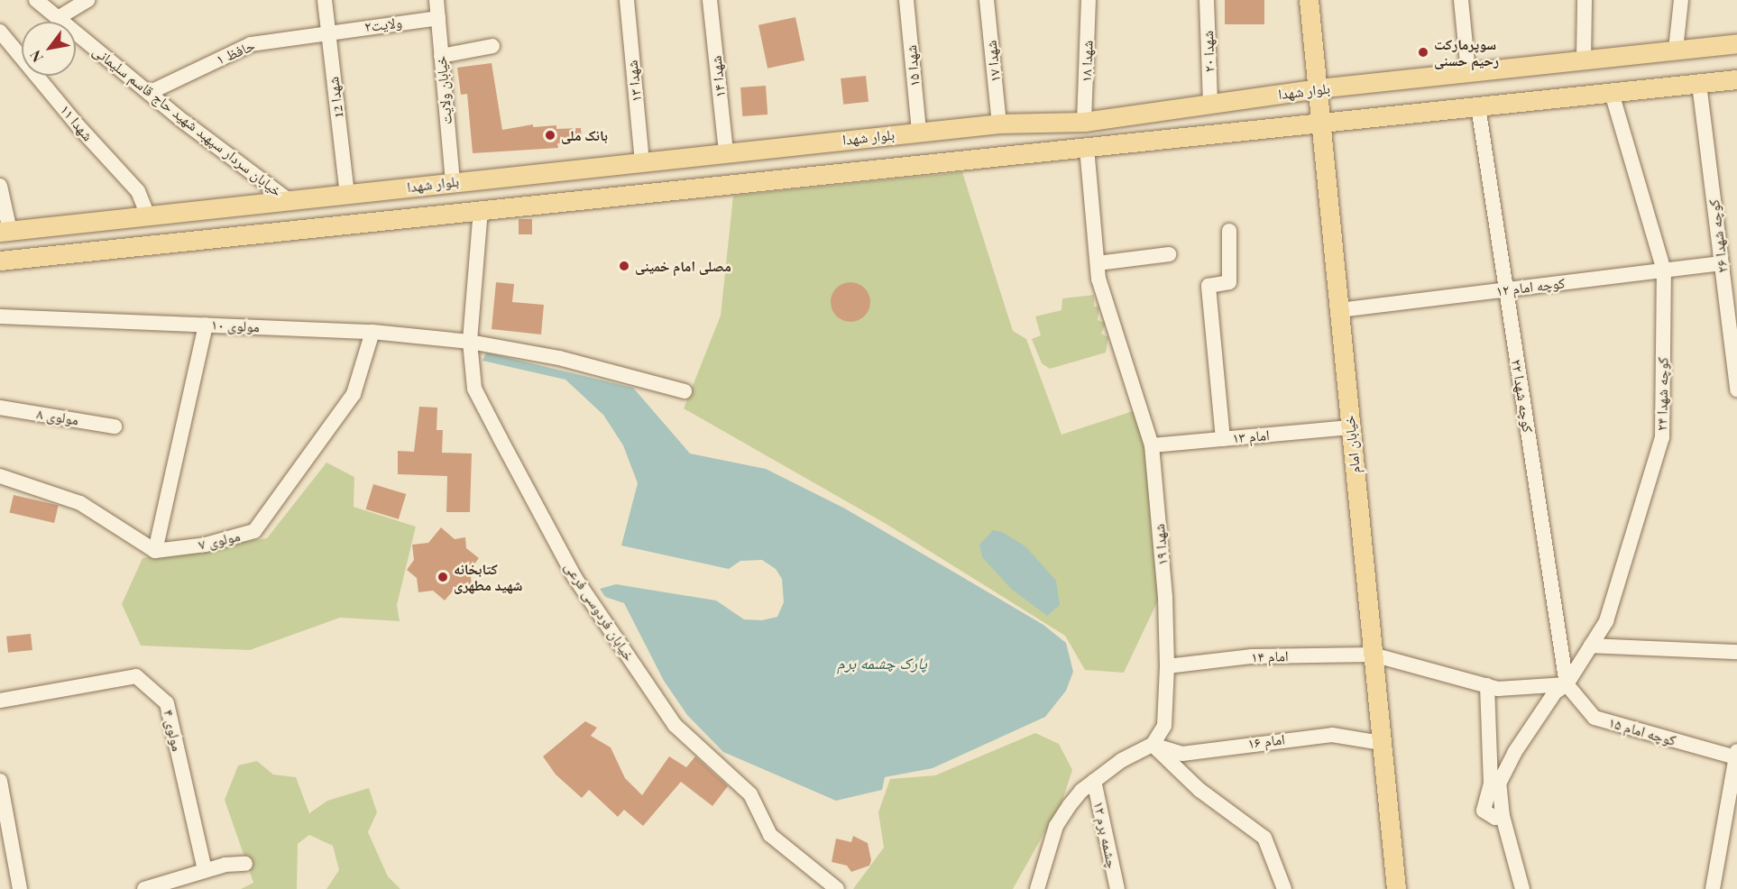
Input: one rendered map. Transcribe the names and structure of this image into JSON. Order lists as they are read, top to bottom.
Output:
{
  "streets": {
    "main road": ["بلوار شهدا", "خیابان امام"],
    "street": [
      "ولایت۲",
      "شهدا ۲۰",
      "حافظ ۱",
      "شهدا ۱۷",
      "شهدا ۱۸",
      "شهدا ۱۵",
      "شهدا ۱۴",
      "شهدا ۱۳",
      "خیابان ولایت",
      "شهدا 12",
      "خیابان سردار سپهبد شهید حاج قاسم سلیمانی",
      "شهدا ۱۱",
      "کوچه شهدا ۲۶",
      "کوچه امام ۱۲",
      "مولوی ۱۰",
      "کوچه شهدا ۲۴",
      "کوچه شهدا ۲۲",
      "مولوی ۸",
      "امام ۱۳",
      "مولوی ۷",
      "شهدا ۱۹",
      "خیابان فردوسی فرعی",
      "امام ۱۴",
      "مولوی ۴",
      "کوچه امام ۱۵",
      "امام ۱۶",
      "چشمه برم ۱۲"
    ]
  },
  "crossings": [
    ["ولایت۲", "حافظ ۱"],
    ["ولایت۲", "خیابان ولایت"],
    ["ولایت۲", "شهدا 12"],
    ["شهدا ۲۰", "بلوار شهدا"],
    ["حافظ ۱", "شهدا 12"],
    ["حافظ ۱", "خیابان سردار سپهبد شهید حاج قاسم سلیمانی"],
    ["شهدا ۱۷", "بلوار شهدا"],
    ["شهدا ۱۸", "بلوار شهدا"],
    ["شهدا ۱۵", "بلوار شهدا"],
    ["شهدا ۱۴", "بلوار شهدا"],
    ["شهدا ۱۳", "بلوار شهدا"],
    ["خیابان ولایت", "بلوار شهدا"],
    ["بلوار شهدا", "شهدا 12"],
    ["بلوار شهدا", "خیابان سردار سپهبد شهید حاج قاسم سلیمانی"],
    ["بلوار شهدا", "شهدا ۱۱"],
    ["بلوار شهدا", "کوچه شهدا ۲۶"],
    ["بلوار شهدا", "کوچه شهدا ۲۴"],
    ["بلوار شهدا", "کوچه شهدا ۲۲"],
    ["بلوار شهدا", "خیابان امام"],
    ["بلوار شهدا", "شهدا ۱۹"],
    ["بلوار شهدا", "خیابان فردوسی فرعی"],
    ["کوچه شهدا ۲۶", "کوچه امام ۱۲"],
    ["کوچه امام ۱۲", "کوچه شهدا ۲۴"],
    ["کوچه امام ۱۲", "کوچه شهدا ۲۲"],
    ["کوچه امام ۱۲", "خیابان امام"],
    ["مولوی ۱۰", "مولوی ۷"],
    ["مولوی ۱۰", "خیابان فردوسی فرعی"],
    ["کوچه شهدا ۲۴", "کوچه شهدا ۲۲"],
    ["کوچه شهدا ۲۴", "کوچه امام ۱۵"],
    ["کوچه شهدا ۲۲", "کوچه امام ۱۵"],
    ["امام ۱۳", "خیابان امام"],
    ["امام ۱۳", "شهدا ۱۹"],
    ["خیابان امام", "امام ۱۴"],
    ["خیابان امام", "امام ۱۶"],
    ["شهدا ۱۹", "امام ۱۴"],
    ["شهدا ۱۹", "امام ۱۶"]
  ],
  "water": ["پارک چشمه برم"],
  "places": [
    "سوپرمارکت رحیم حسنی",
    "بانک ملی",
    "مصلی امام خمینی",
    "کتابخانه شهید مطهری"
  ],
  "north": "bottom left"
}
